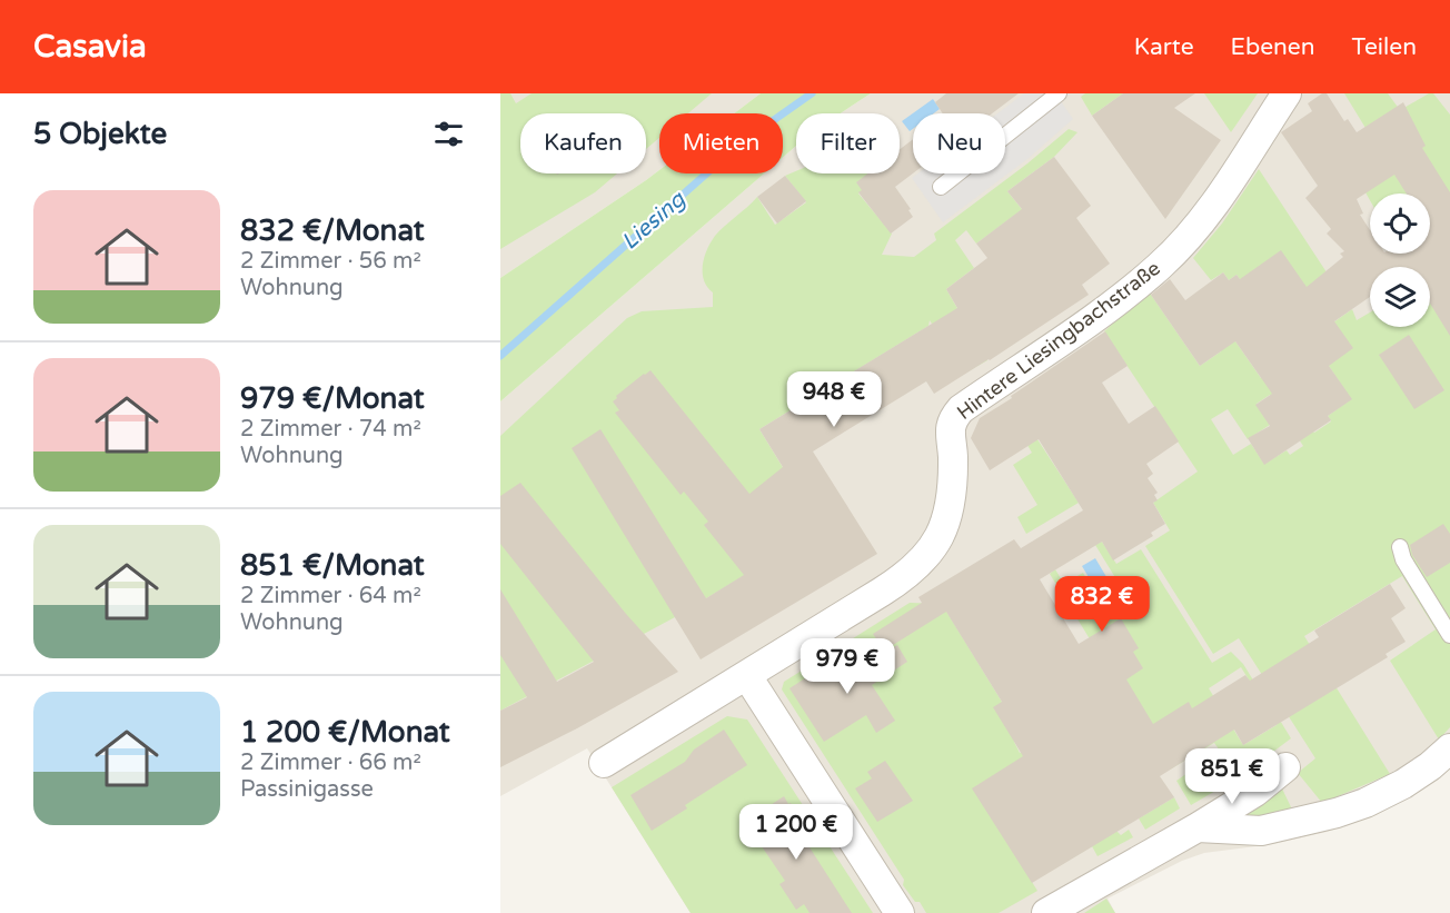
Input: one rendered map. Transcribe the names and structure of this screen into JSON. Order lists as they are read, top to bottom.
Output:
{
  "streets": {
    "street": ["Hintere Liesingbachstraße"]
  },
  "water": ["Liesing"],
  "page": {
    "header": "Casavia",
    "nav": ["Karte", "Ebenen", "Teilen"],
    "heading": "5 Objekte",
    "chip": [
      "Kaufen",
      "Mieten",
      "Filter",
      "Neu"
    ],
    "list": [
      {
        "name": "832 €/Monat",
        "note": "2 Zimmer · 56 m² · Wohnung"
      },
      {
        "name": "979 €/Monat",
        "note": "2 Zimmer · 74 m² · Wohnung"
      },
      {
        "name": "851 €/Monat",
        "note": "2 Zimmer · 64 m² · Wohnung"
      },
      {
        "name": "1 200 €/Monat",
        "note": "2 Zimmer · 66 m² · Passinigasse"
      }
    ],
    "price": [
      "948 €",
      "832 €",
      "979 €",
      "851 €",
      "1 200 €"
    ]
  }
}
